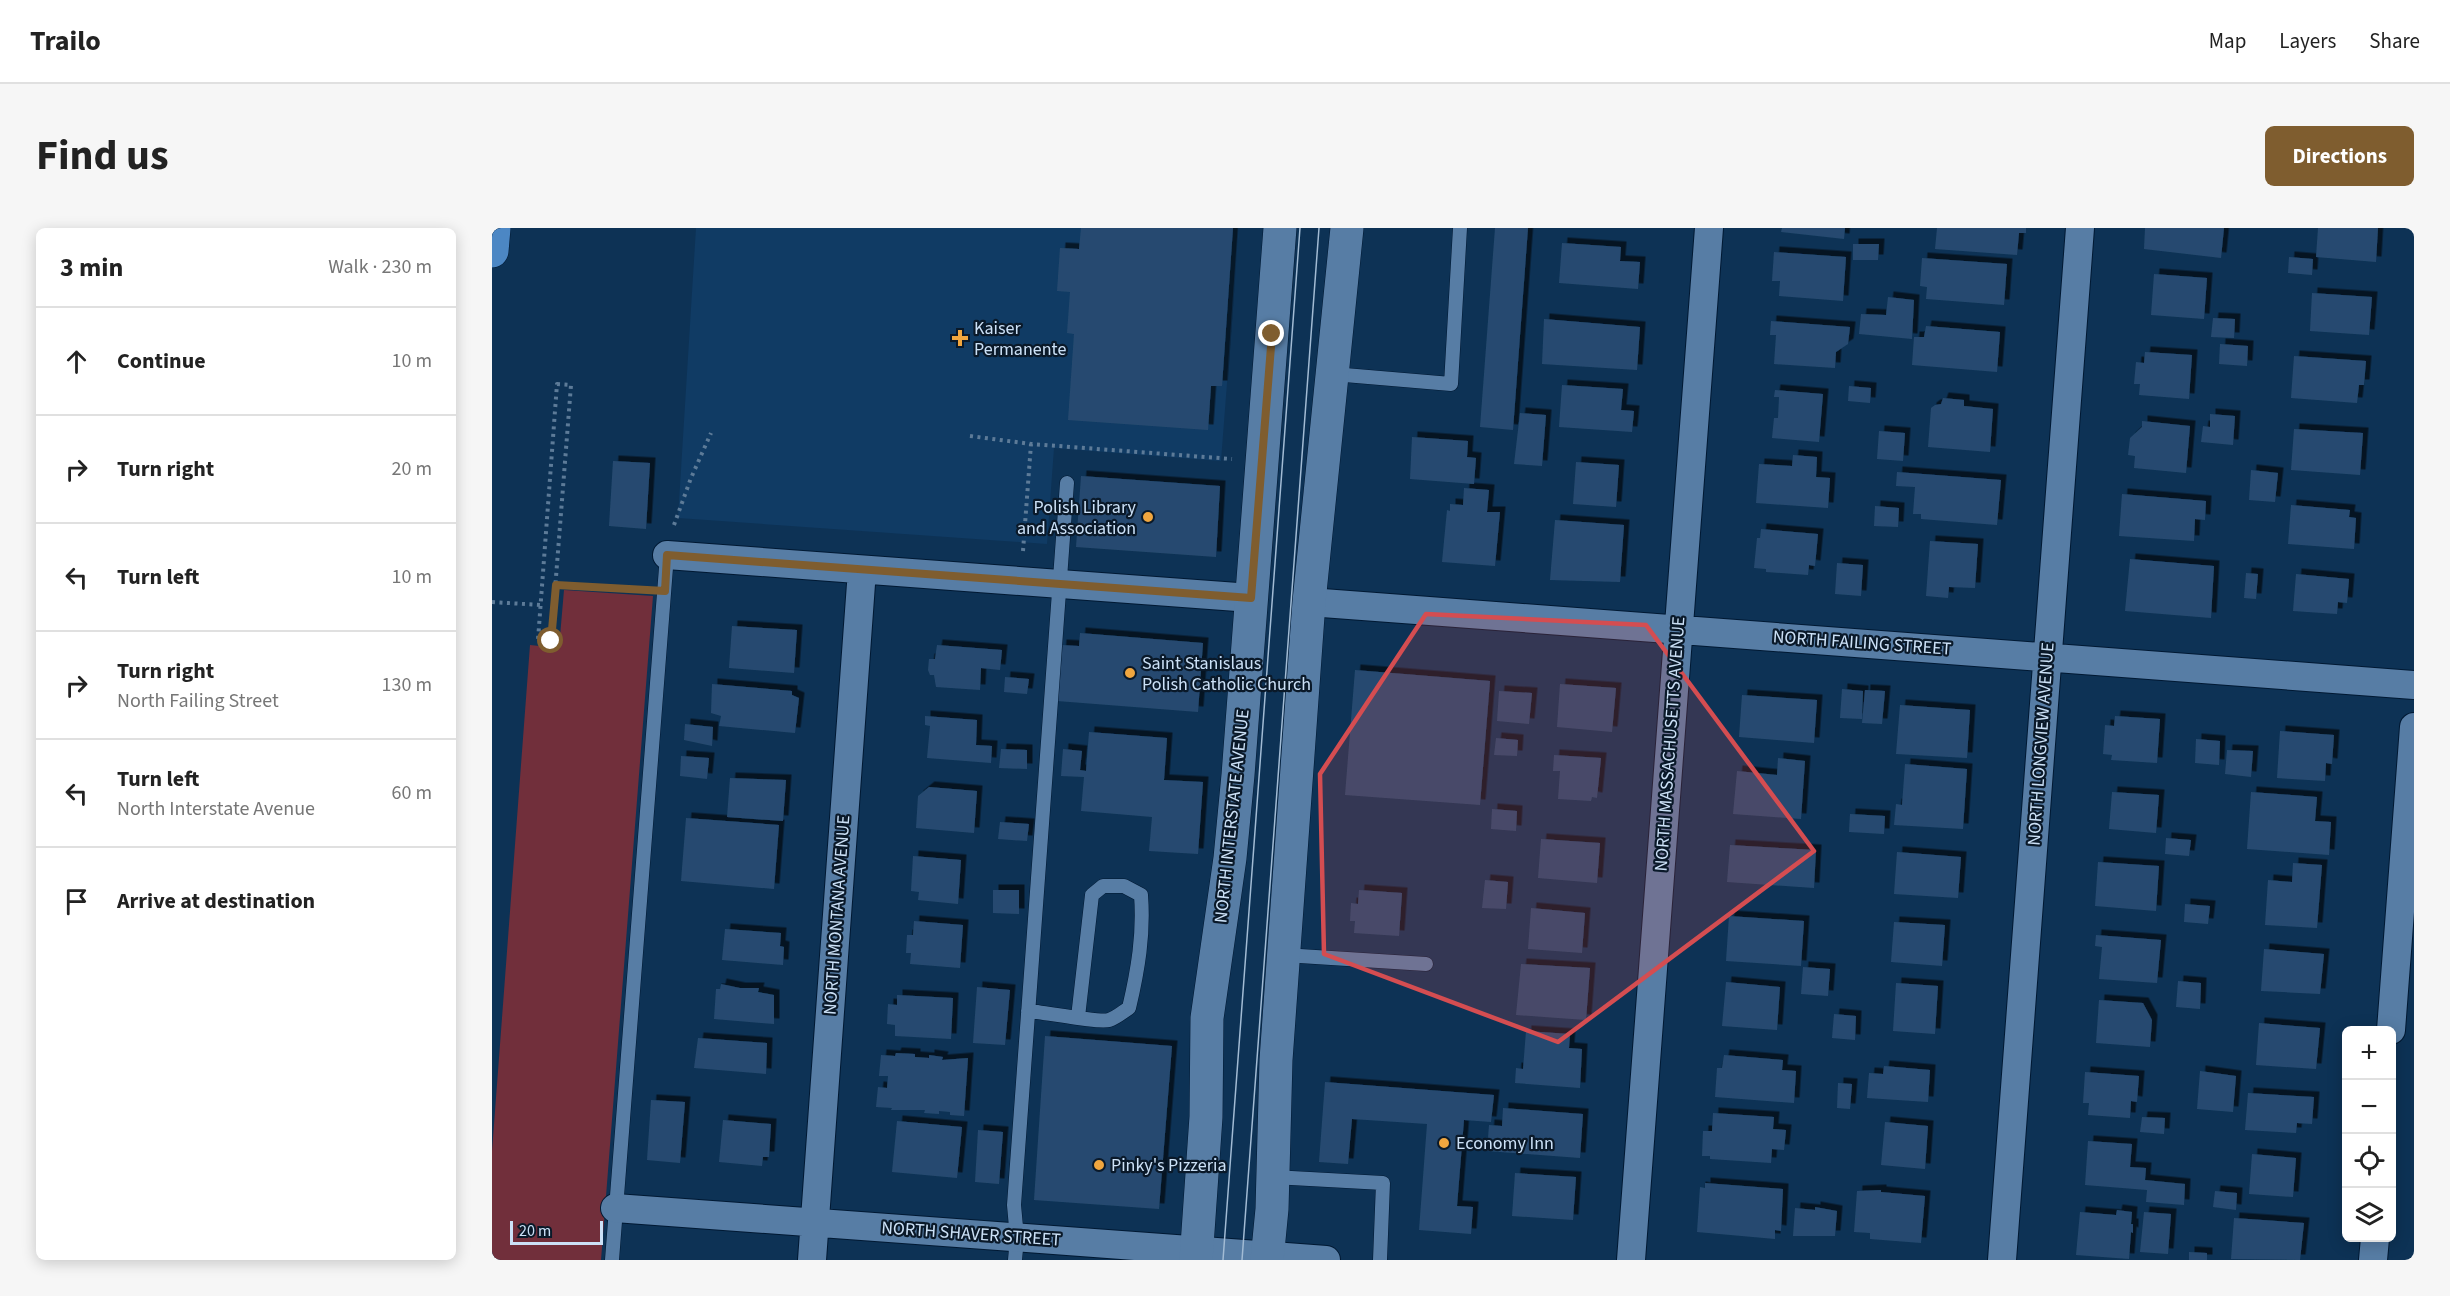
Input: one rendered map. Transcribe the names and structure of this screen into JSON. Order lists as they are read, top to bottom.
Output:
{
  "streets": {
    "street": [
      "NORTH FAILING STREET",
      "NORTH MASSACHUSETTS AVENUE",
      "NORTH LONGVIEW AVENUE",
      "NORTH INTERSTATE AVENUE",
      "NORTH MONTANA AVENUE",
      "NORTH SHAVER STREET"
    ]
  },
  "crossings": [
    ["NORTH FAILING STREET", "NORTH MASSACHUSETTS AVENUE"],
    ["NORTH FAILING STREET", "NORTH LONGVIEW AVENUE"],
    ["NORTH INTERSTATE AVENUE", "NORTH SHAVER STREET"],
    ["NORTH MONTANA AVENUE", "NORTH SHAVER STREET"]
  ],
  "places": {
    "health": ["Kaiser Permanente"],
    "other": [
      "Polish Library and Association",
      "Saint Stanislaus Polish Catholic Church",
      "Economy Inn",
      "Pinky's Pizzeria"
    ]
  },
  "scale_bar": "20 m",
  "page": {
    "header": "Trailo",
    "nav": ["Map", "Layers", "Share"],
    "title": "Find us",
    "buttons": "Directions",
    "heading": ["3 min", "Walk · 230 m"],
    "list": [
      ["Continue", "10 m"],
      ["Turn right", "20 m"],
      ["Turn left", "10 m"],
      ["Turn right", "North Failing Street", "130 m"],
      ["Turn left", "North Interstate Avenue", "60 m"],
      "Arrive at destination"
    ],
    "map_buttons": ["+", "−"],
    "scale": "20 m"
  }
}
